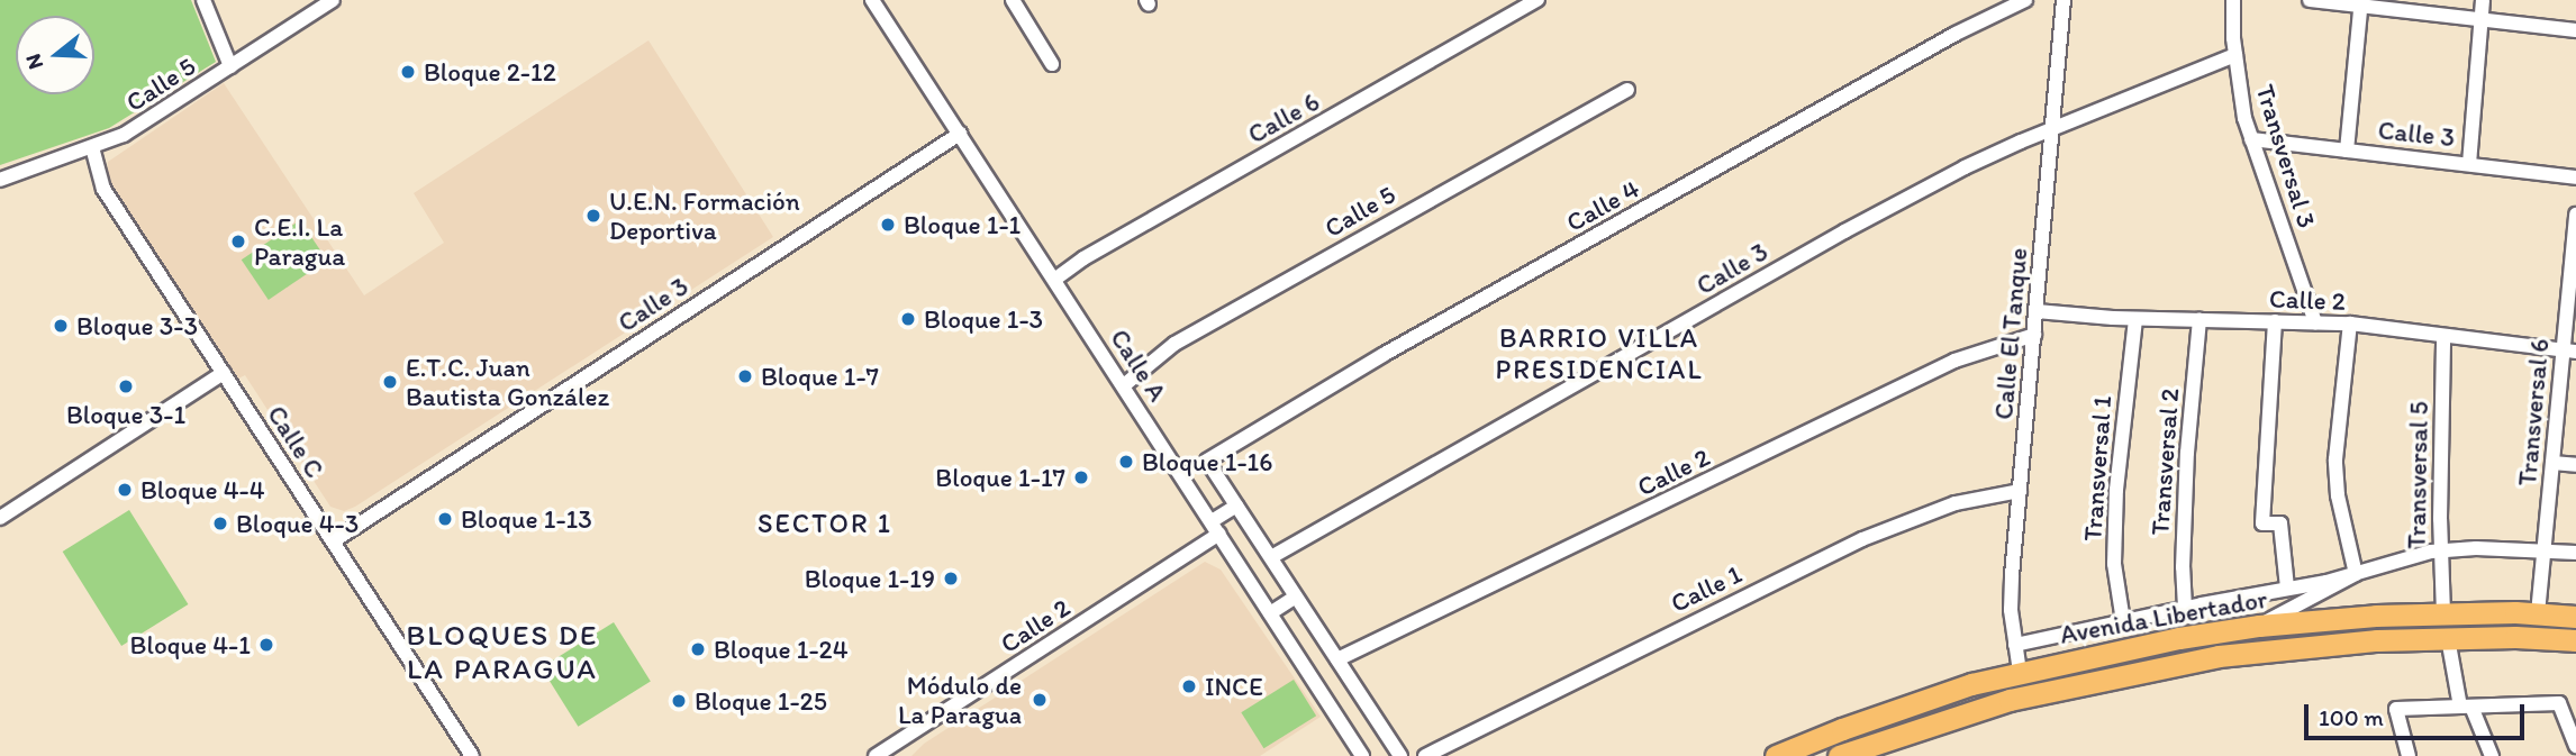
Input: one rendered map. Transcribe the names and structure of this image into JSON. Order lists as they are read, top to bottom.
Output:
{
  "streets": {
    "main road": ["Avenida Libertador"],
    "street": [
      "Calle 5",
      "Calle 6",
      "Calle 3",
      "Transversal 3",
      "Calle 4",
      "Calle 2",
      "Calle El Tanque",
      "Calle A",
      "Transversal 6",
      "Calle C",
      "Transversal 2",
      "Transversal 1",
      "Transversal 5",
      "Calle 1"
    ]
  },
  "crossings": [
    ["Calle 5", "Calle A"],
    ["Calle 5", "Calle C"],
    ["Calle 6", "Calle A"],
    ["Calle 3", "Transversal 3"],
    ["Calle 3", "Calle El Tanque"],
    ["Calle 3", "Calle A"],
    ["Calle 3", "Calle C"],
    ["Transversal 3", "Calle 2"],
    ["Calle 4", "Calle 2"],
    ["Calle 2", "Calle El Tanque"],
    ["Calle 2", "Calle A"],
    ["Calle 2", "Transversal 6"],
    ["Calle 2", "Transversal 2"],
    ["Calle 2", "Transversal 1"],
    ["Calle 2", "Transversal 5"],
    ["Calle El Tanque", "Calle 1"],
    ["Calle El Tanque", "Avenida Libertador"],
    ["Transversal 6", "Avenida Libertador"],
    ["Transversal 2", "Avenida Libertador"],
    ["Transversal 1", "Avenida Libertador"],
    ["Transversal 5", "Avenida Libertador"]
  ],
  "districts": ["BARRIO VILLA PRESIDENCIAL", "SECTOR 1", "BLOQUES DE LA PARAGUA"],
  "places": [
    "Bloque 2-12",
    "U.E.N. Formación Deportiva",
    "Bloque 1-1",
    "C.E.I. La Paragua",
    "Bloque 1-3",
    "Bloque 3-3",
    "Bloque 1-7",
    "E.T.C. Juan Bautista González",
    "Bloque 3-1",
    "Bloque 1-16",
    "Bloque 1-17",
    "Bloque 4-4",
    "Bloque 1-13",
    "Bloque 4-3",
    "Bloque 1-19",
    "Bloque 4-1",
    "Bloque 1-24",
    "INCE",
    "Módulo de La Paragua",
    "Bloque 1-25"
  ],
  "scale_bar": "100 m",
  "north": "left"
}
